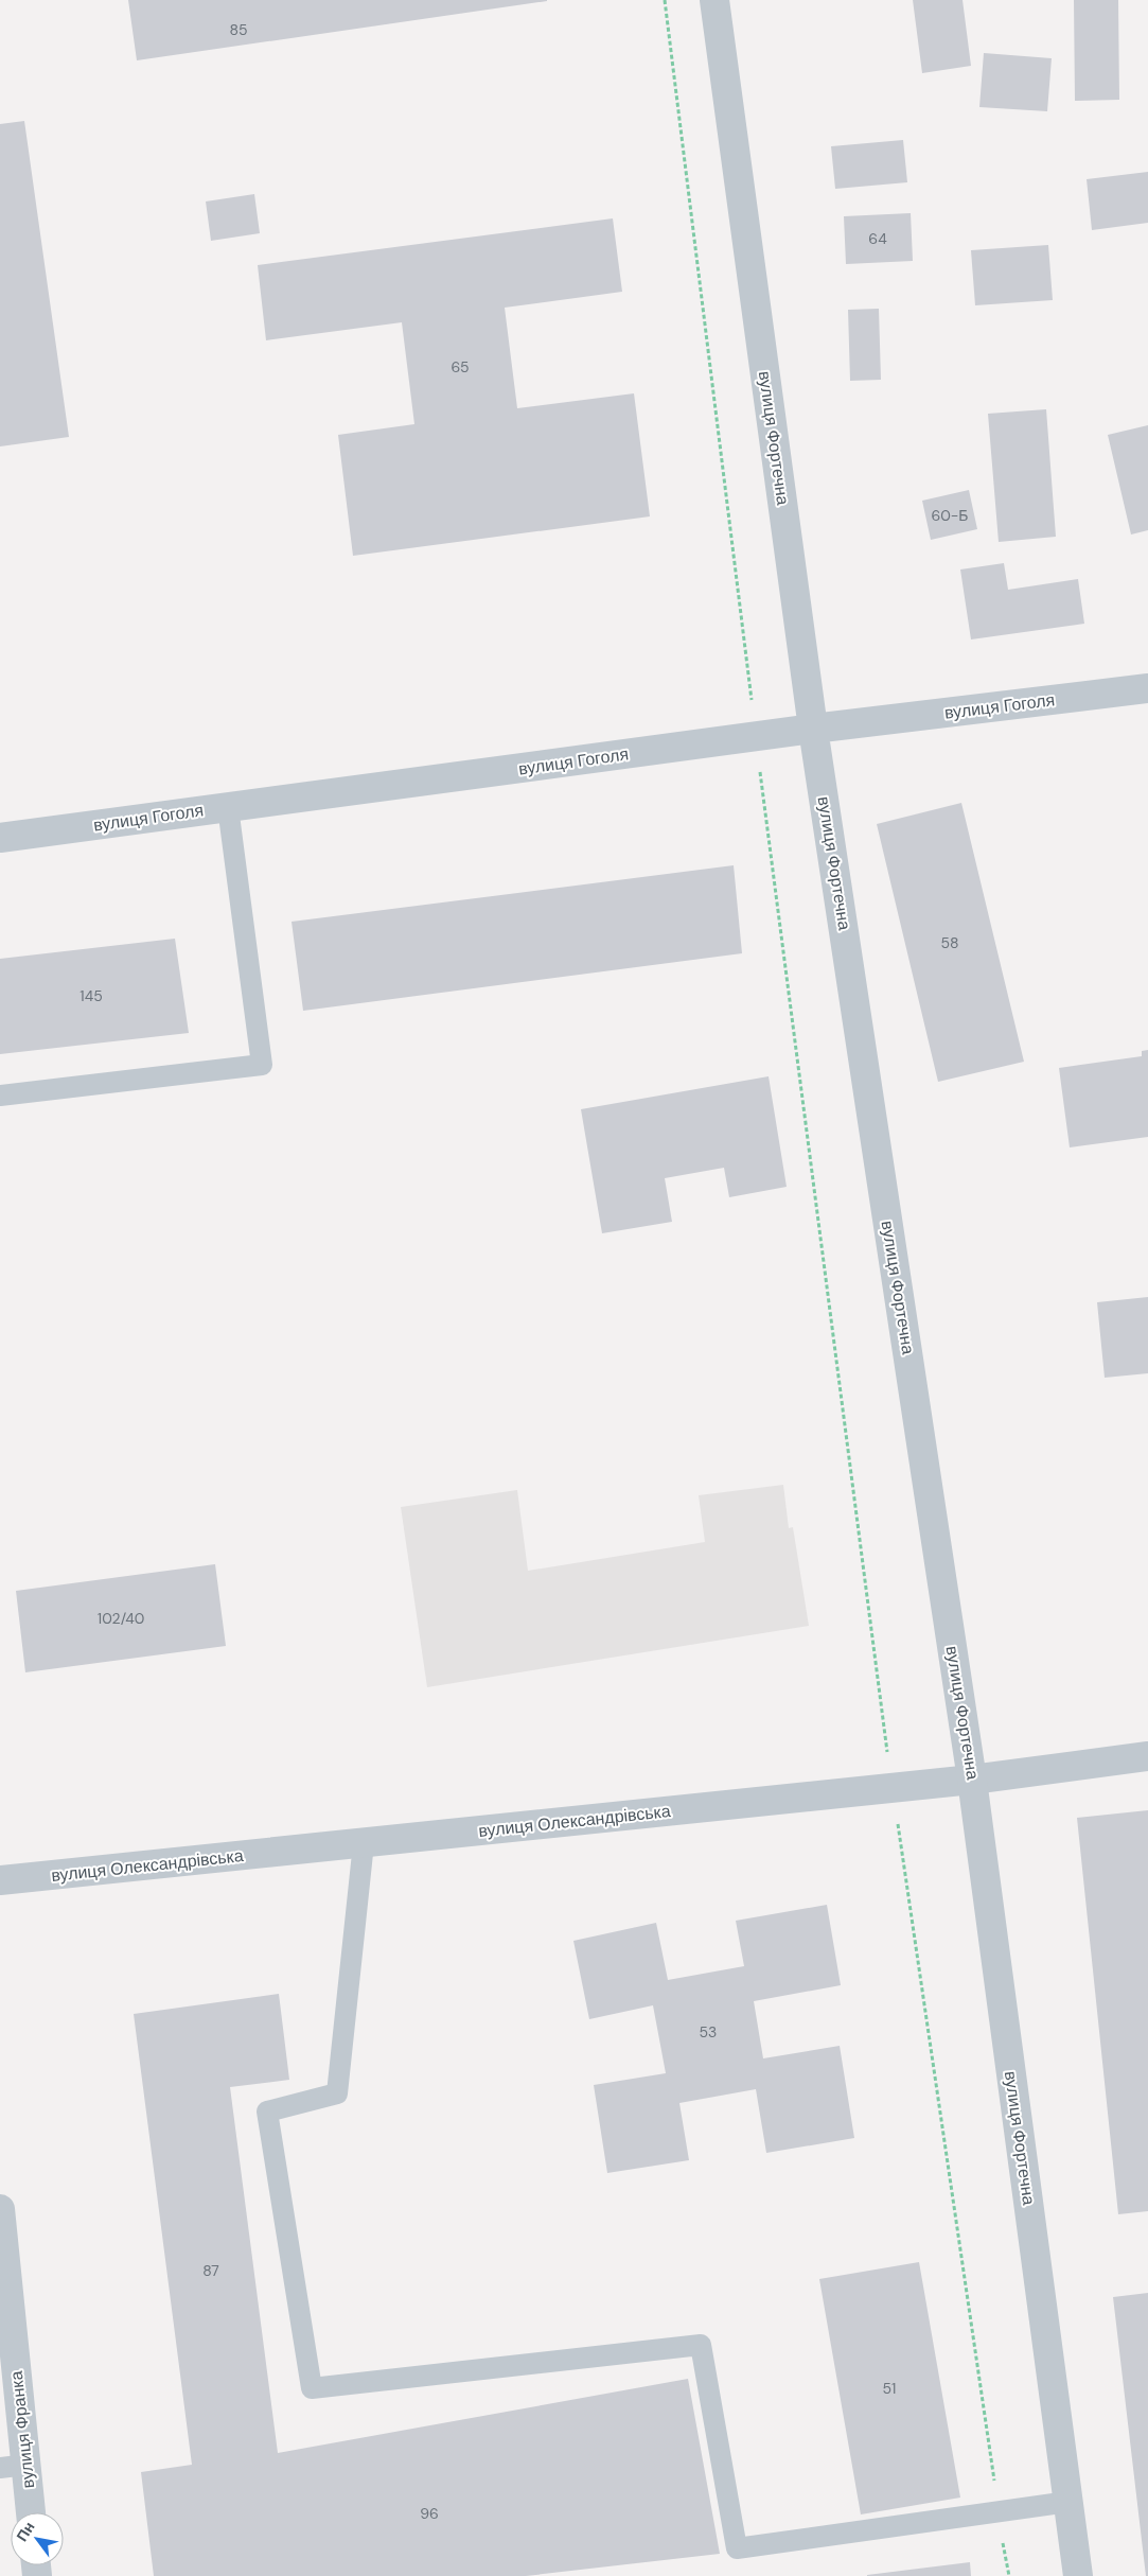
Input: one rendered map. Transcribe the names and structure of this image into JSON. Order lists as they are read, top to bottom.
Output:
{
  "streets": {
    "street": [
      "вулиця Фортечна",
      "вулиця Гоголя",
      "вулиця Олександрівська",
      "вулиця Франка"
    ]
  },
  "crossings": [
    ["вулиця Фортечна", "вулиця Гоголя"],
    ["вулиця Фортечна", "вулиця Олександрівська"]
  ],
  "house_numbers": [
    "85",
    "64",
    "65",
    "60-Б",
    "58",
    "145",
    "102/40",
    "53",
    "87",
    "51",
    "96"
  ],
  "north": "top left"
}
